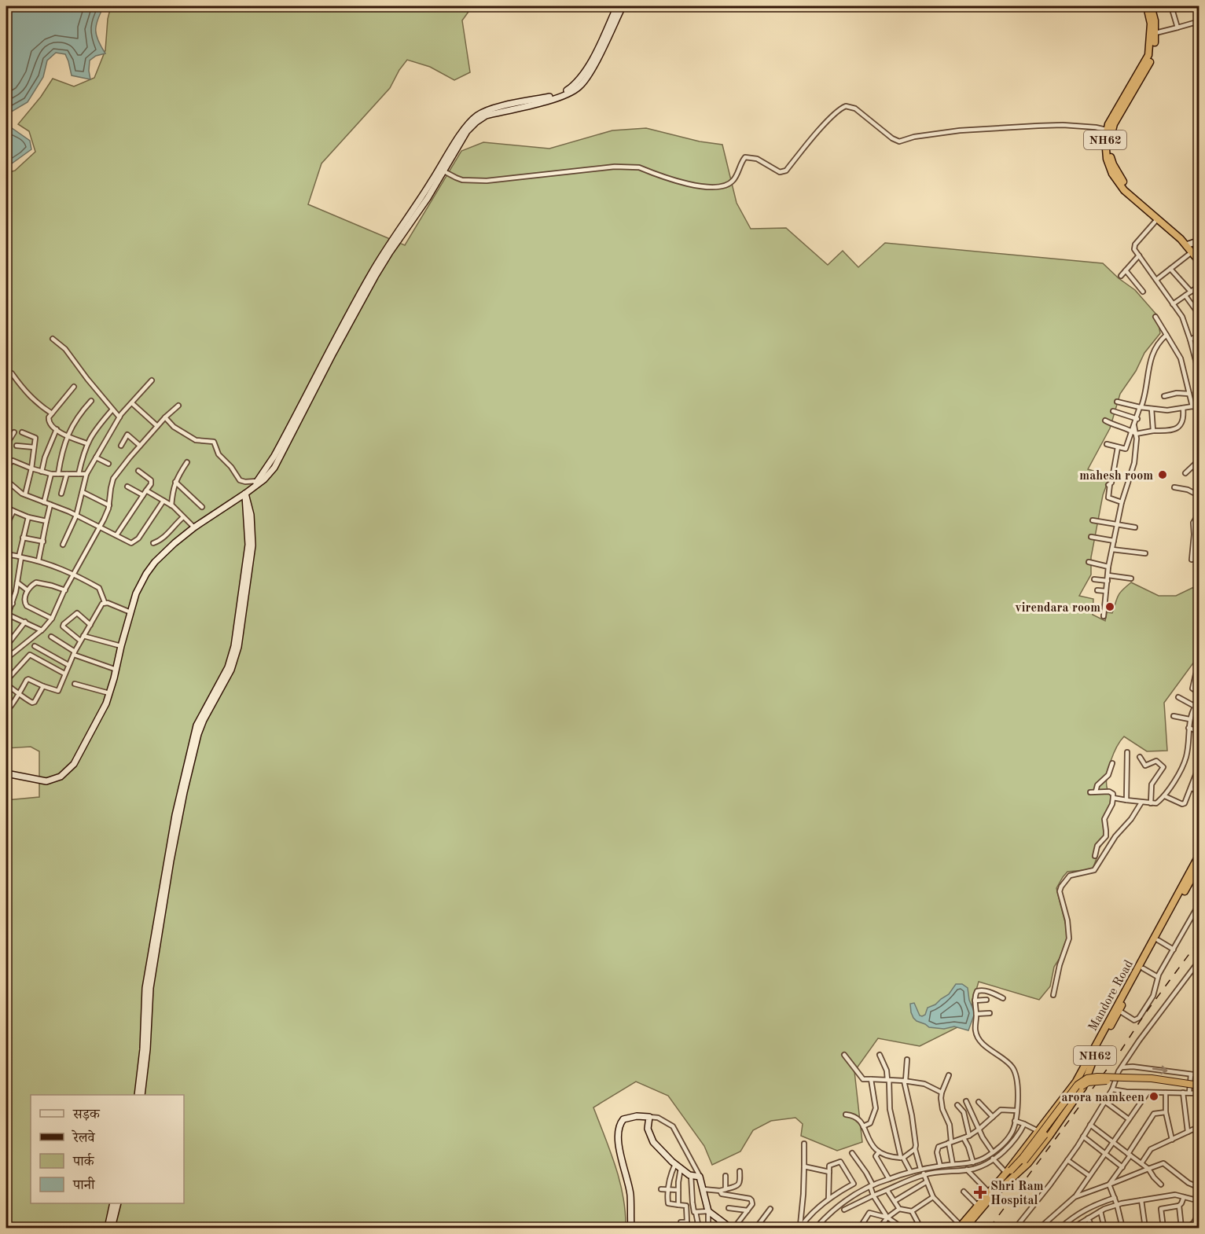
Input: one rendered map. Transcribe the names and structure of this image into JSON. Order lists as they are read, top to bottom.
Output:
{
  "streets": {
    "highway": ["NH62", "Mandore Road"]
  },
  "places": {
    "other": ["mahesh room", "virendara room", "arora namkeen"],
    "health": ["Shri Ram Hospital"]
  },
  "legend": [
    "सड़क",
    "रेलवे",
    "पार्क",
    "पानी"
  ]
}
